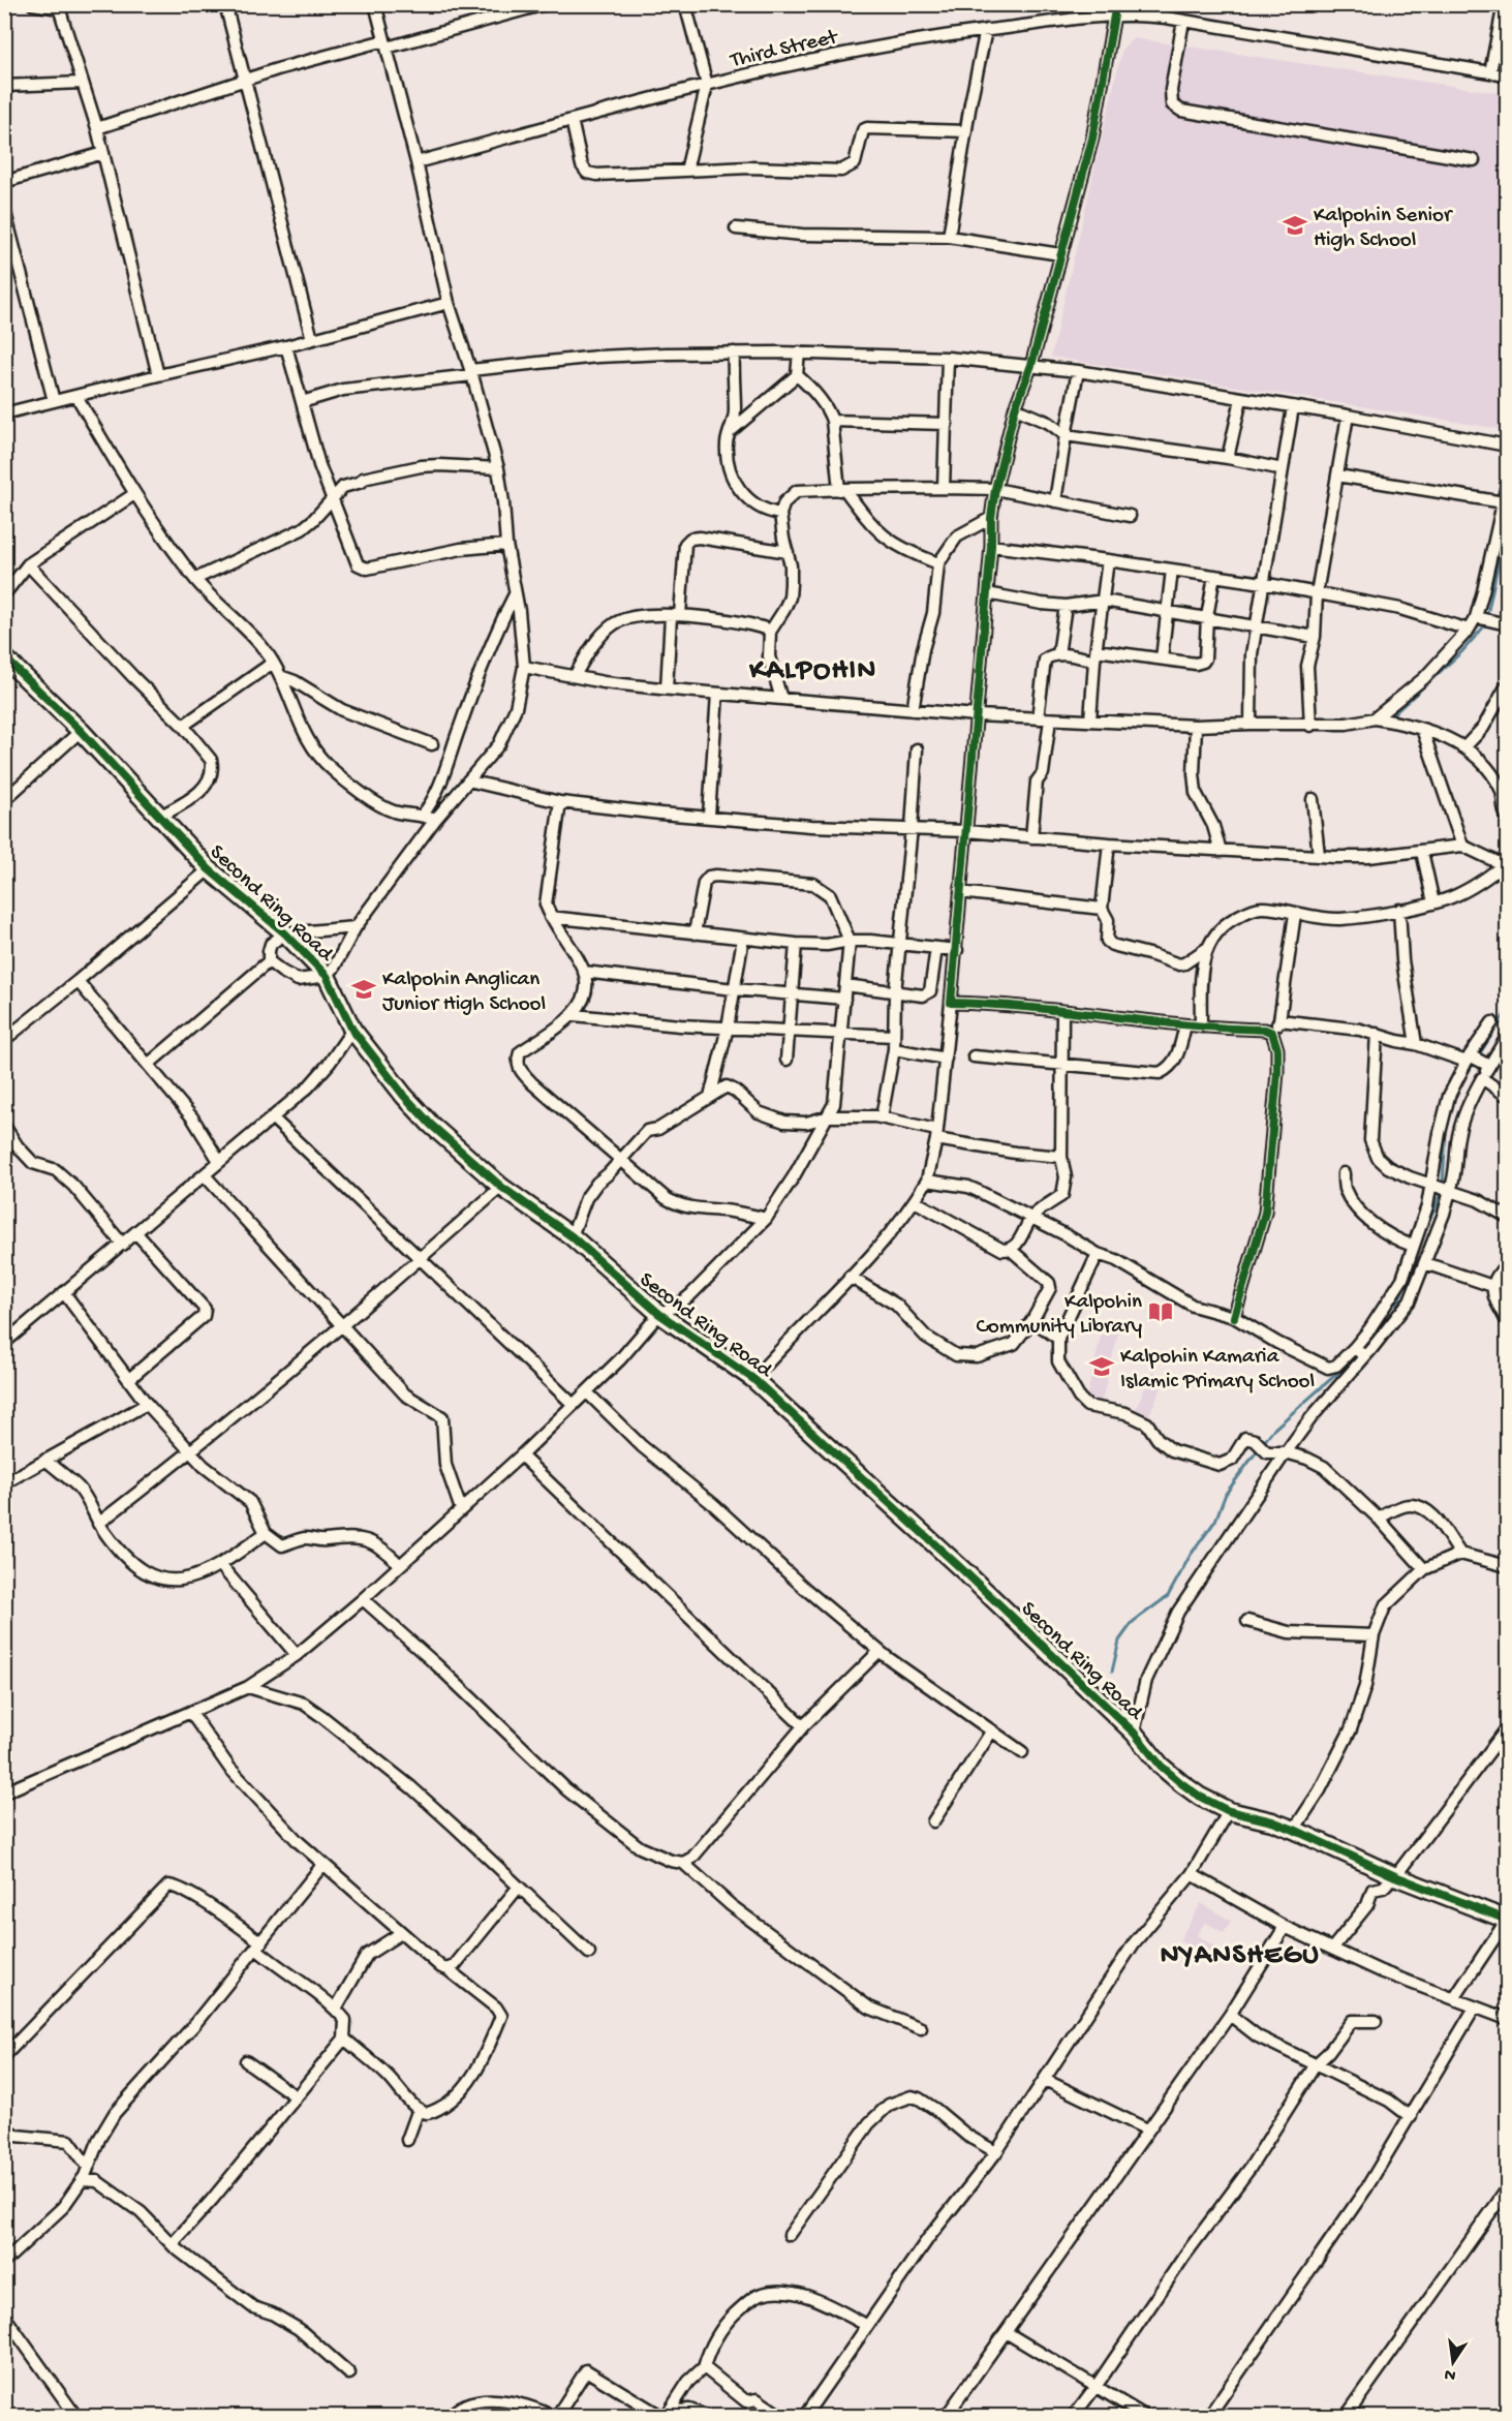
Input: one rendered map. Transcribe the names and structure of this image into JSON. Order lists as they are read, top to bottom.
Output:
{
  "streets": {
    "street": ["Third Street", "Second Ring Road"]
  },
  "districts": ["KALPOHIN", "NYANSHEGU"],
  "places": {
    "school or university": ["Kalpohin Senior High School", "Kalpohin Anglican Junior High School", "Kalpohin Kamaria Islamic Primary School"],
    "library": ["Kalpohin Community Library"]
  },
  "north": "bottom"
}
